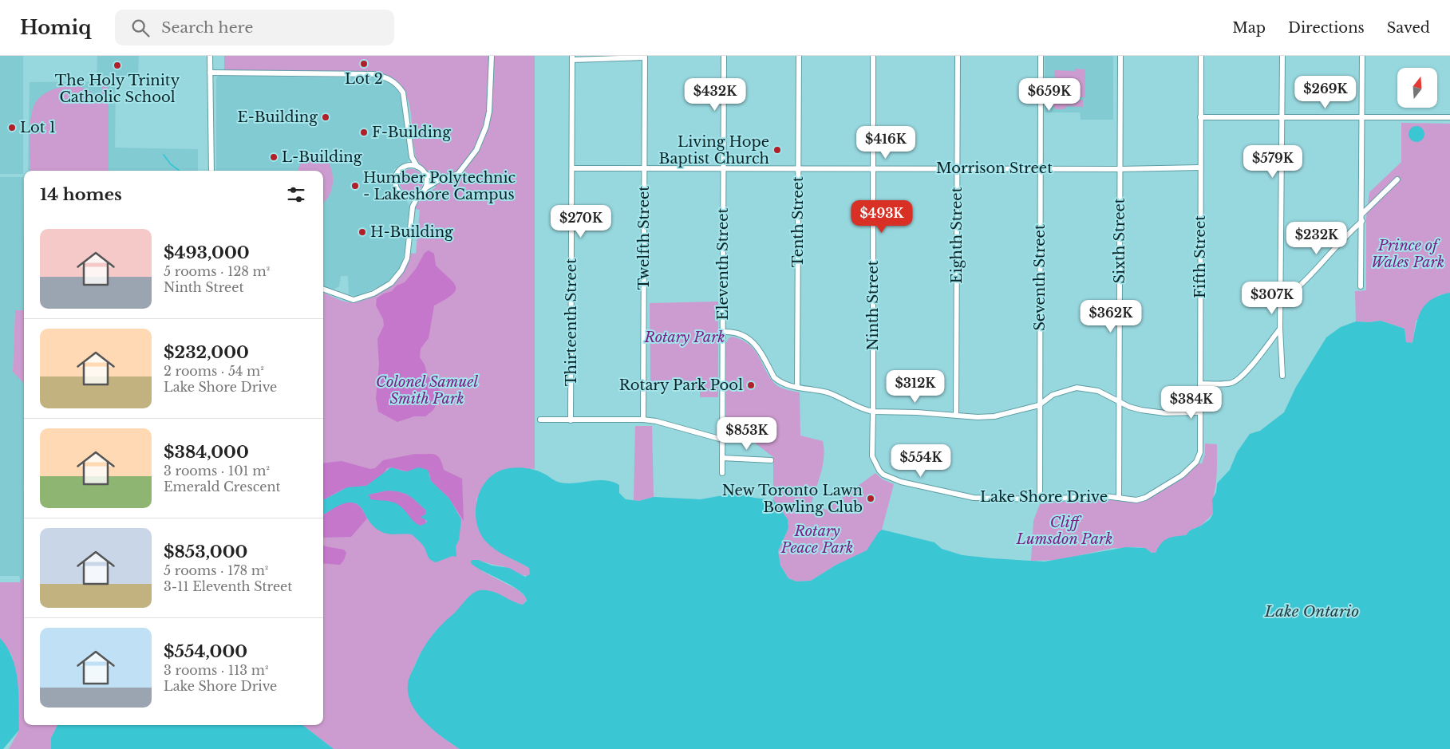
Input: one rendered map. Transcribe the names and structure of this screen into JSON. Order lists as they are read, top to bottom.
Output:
{
  "streets": {
    "street": [
      "Morrison Street",
      "Tenth Street",
      "Eighth Street",
      "Twelfth Street",
      "Sixth Street",
      "Fifth Street",
      "Eleventh Street",
      "Seventh Street",
      "Ninth Street",
      "Thirteenth Street",
      "Lake Shore Drive"
    ]
  },
  "crossings": [
    ["Morrison Street", "Tenth Street"],
    ["Morrison Street", "Eighth Street"],
    ["Morrison Street", "Twelfth Street"],
    ["Morrison Street", "Sixth Street"],
    ["Morrison Street", "Fifth Street"],
    ["Morrison Street", "Eleventh Street"],
    ["Morrison Street", "Seventh Street"],
    ["Morrison Street", "Ninth Street"],
    ["Morrison Street", "Thirteenth Street"],
    ["Sixth Street", "Lake Shore Drive"],
    ["Fifth Street", "Lake Shore Drive"],
    ["Seventh Street", "Lake Shore Drive"],
    ["Ninth Street", "Lake Shore Drive"]
  ],
  "water": ["Lake Ontario"],
  "parks": [
    "Prince of Wales Park",
    "Rotary Park",
    "Colonel Samuel Smith Park",
    "Cliff Lumsdon Park",
    "Rotary Peace Park"
  ],
  "places": [
    "Lot 2",
    "The Holy Trinity Catholic School",
    "E-Building",
    "Lot 1",
    "F-Building",
    "Living Hope Baptist Church",
    "L-Building",
    "Humber Polytechnic - Lakeshore Campus",
    "H-Building",
    "Rotary Park Pool",
    "New Toronto Lawn Bowling Club"
  ],
  "north": "top",
  "page": {
    "header": "Homiq",
    "search": "Search here",
    "nav": ["Map", "Directions", "Saved"],
    "price": [
      "$269K",
      "$432K",
      "$659K",
      "$416K",
      "$579K",
      "$493K",
      "$270K",
      "$232K",
      "$307K",
      "$362K",
      "$312K",
      "$384K",
      "$853K",
      "$554K"
    ],
    "heading": "14 homes",
    "list": [
      {
        "name": "$493,000",
        "note": "5 rooms · 128 m² · Ninth Street"
      },
      {
        "name": "$232,000",
        "note": "2 rooms · 54 m² · Lake Shore Drive"
      },
      {
        "name": "$384,000",
        "note": "3 rooms · 101 m² · Emerald Crescent"
      },
      {
        "name": "$853,000",
        "note": "5 rooms · 178 m² · 3-11 Eleventh Street"
      },
      {
        "name": "$554,000",
        "note": "3 rooms · 113 m² · Lake Shore Drive"
      }
    ]
  }
}
